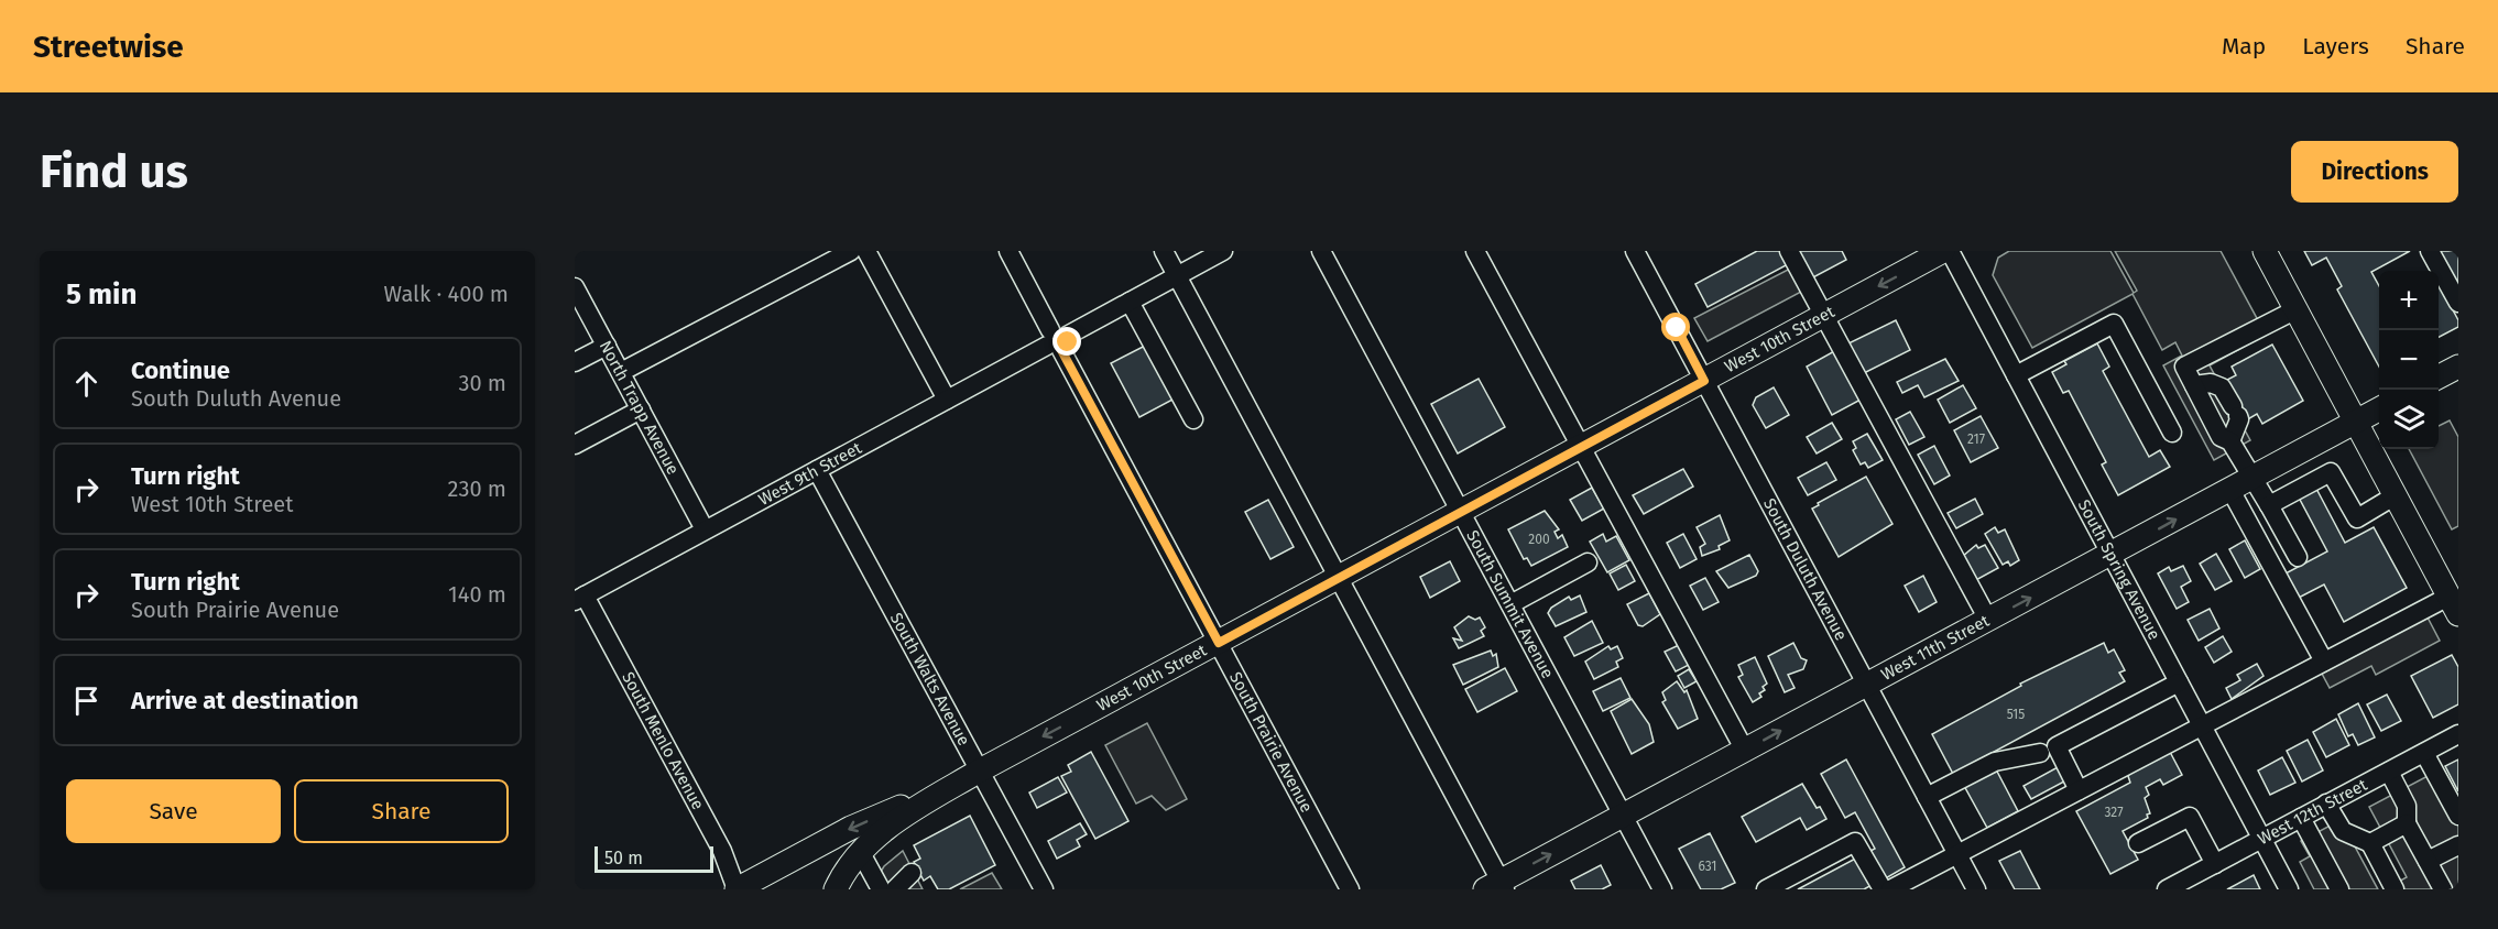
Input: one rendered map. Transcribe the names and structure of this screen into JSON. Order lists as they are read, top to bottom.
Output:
{
  "streets": {
    "main road": ["West 10th Street", "West 11th Street"],
    "street": [
      "North Trapp Avenue",
      "West 9th Street",
      "South Duluth Avenue",
      "South Spring Avenue",
      "South Summit Avenue",
      "South Walts Avenue",
      "South Menlo Avenue",
      "South Prairie Avenue",
      "West 12th Street"
    ]
  },
  "crossings": [
    ["West 10th Street", "South Duluth Avenue"],
    ["West 10th Street", "South Summit Avenue"],
    ["West 10th Street", "South Walts Avenue"],
    ["West 10th Street", "South Prairie Avenue"],
    ["North Trapp Avenue", "West 9th Street"],
    ["West 9th Street", "South Walts Avenue"],
    ["West 9th Street", "South Menlo Avenue"],
    ["West 9th Street", "South Prairie Avenue"],
    ["South Duluth Avenue", "West 11th Street"],
    ["South Spring Avenue", "West 11th Street"],
    ["South Spring Avenue", "West 12th Street"],
    ["South Summit Avenue", "West 11th Street"]
  ],
  "one_way": ["West 11th Street"],
  "house_numbers": [
    "217",
    "200",
    "515",
    "327",
    "631"
  ],
  "scale_bar": "50 m",
  "page": {
    "header": "Streetwise",
    "nav": ["Map", "Layers", "Share"],
    "buttons": [
      "Directions",
      ["Save", "Share"]
    ],
    "title": "Find us",
    "heading": ["5 min", "Walk · 400 m"],
    "map_buttons": ["+", "−"],
    "list": [
      ["Continue", "South Duluth Avenue", "30 m"],
      ["Turn right", "West 10th Street", "230 m"],
      ["Turn right", "South Prairie Avenue", "140 m"],
      "Arrive at destination"
    ],
    "scale": "50 m"
  }
}
